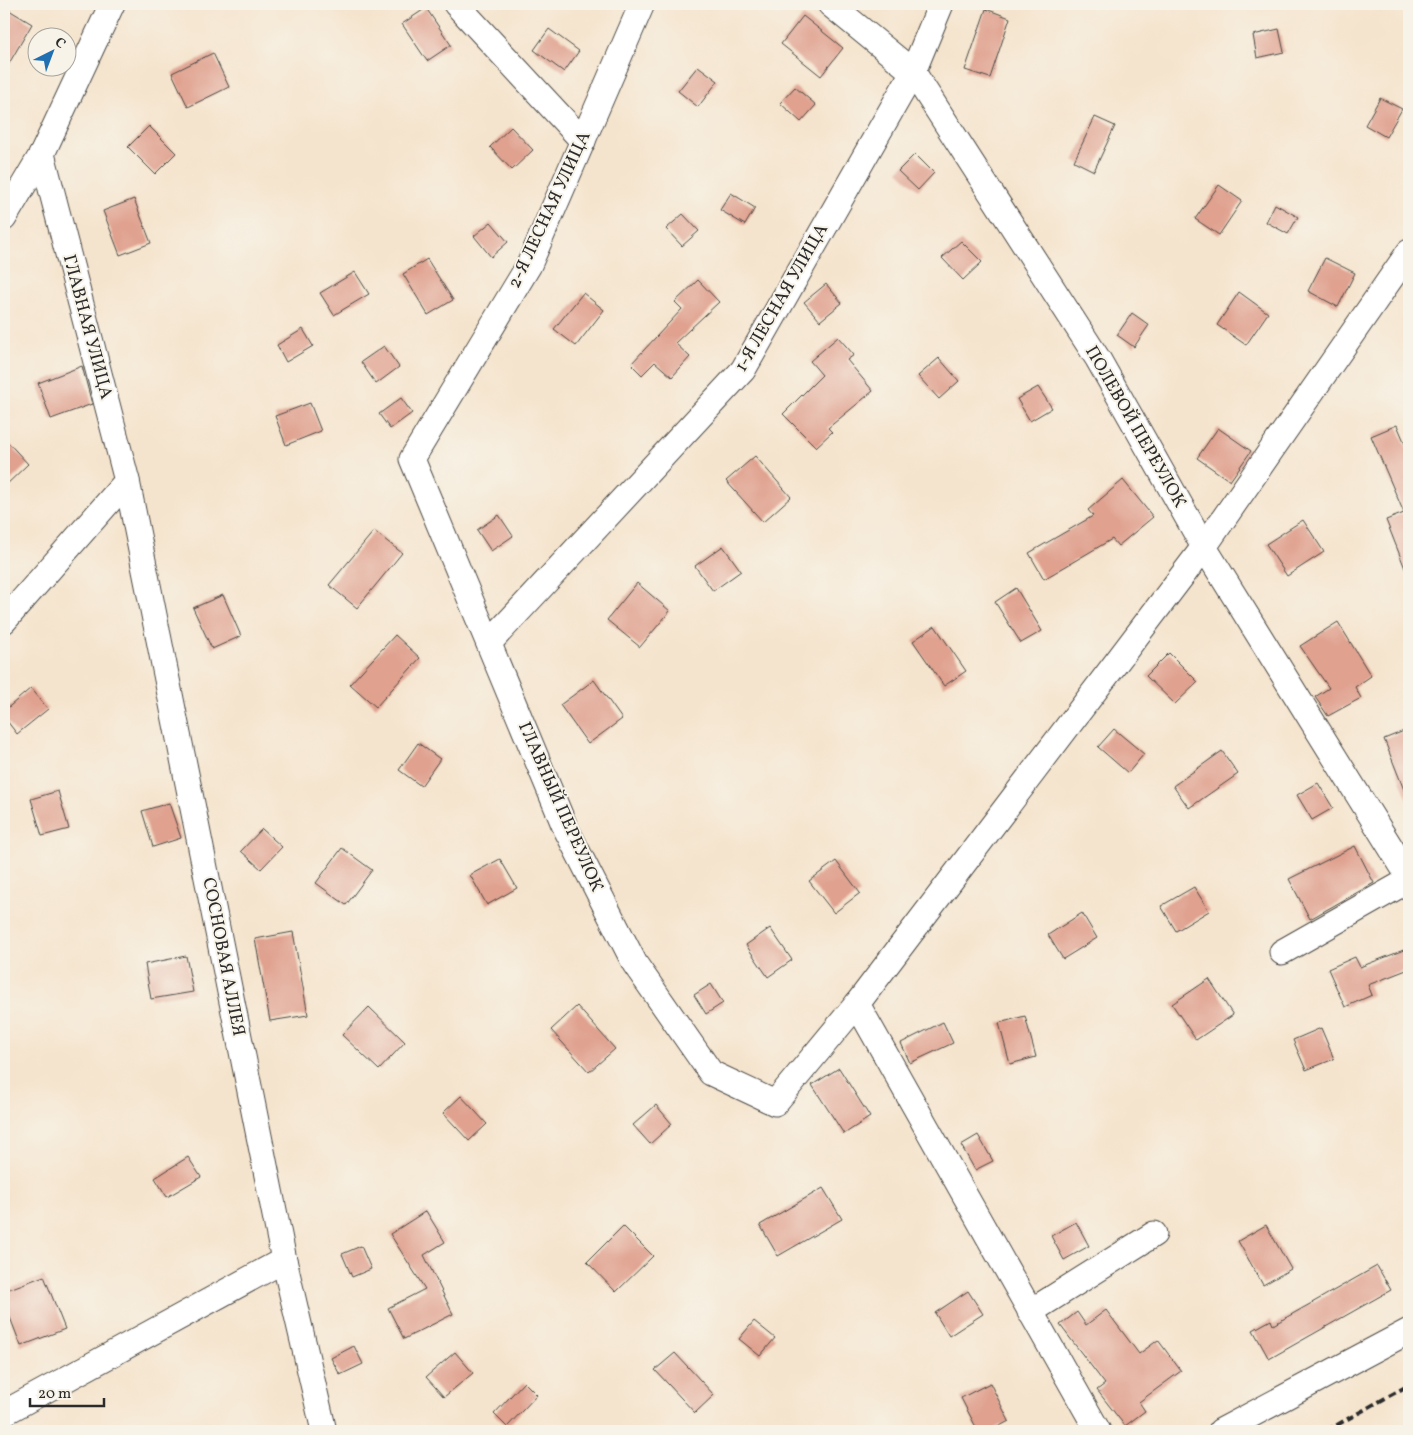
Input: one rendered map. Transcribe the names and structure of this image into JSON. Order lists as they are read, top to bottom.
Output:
{
  "streets": {
    "street": [
      "2-Я ЛЕСНАЯ УЛИЦА",
      "1-Я ЛЕСНАЯ УЛИЦА",
      "ГЛАВНАЯ УЛИЦА",
      "ПОЛЕВОЙ ПЕРЕУЛОК",
      "ГЛАВНЫЙ ПЕРЕУЛОК",
      "СОСНОВАЯ АЛЛЕЯ"
    ]
  },
  "crossings": [
    ["2-Я ЛЕСНАЯ УЛИЦА", "ГЛАВНЫЙ ПЕРЕУЛОК"],
    ["1-Я ЛЕСНАЯ УЛИЦА", "ПОЛЕВОЙ ПЕРЕУЛОК"],
    ["1-Я ЛЕСНАЯ УЛИЦА", "ГЛАВНЫЙ ПЕРЕУЛОК"],
    ["ГЛАВНАЯ УЛИЦА", "СОСНОВАЯ АЛЛЕЯ"]
  ],
  "scale_bar": "20 m",
  "north": "top right"
}
